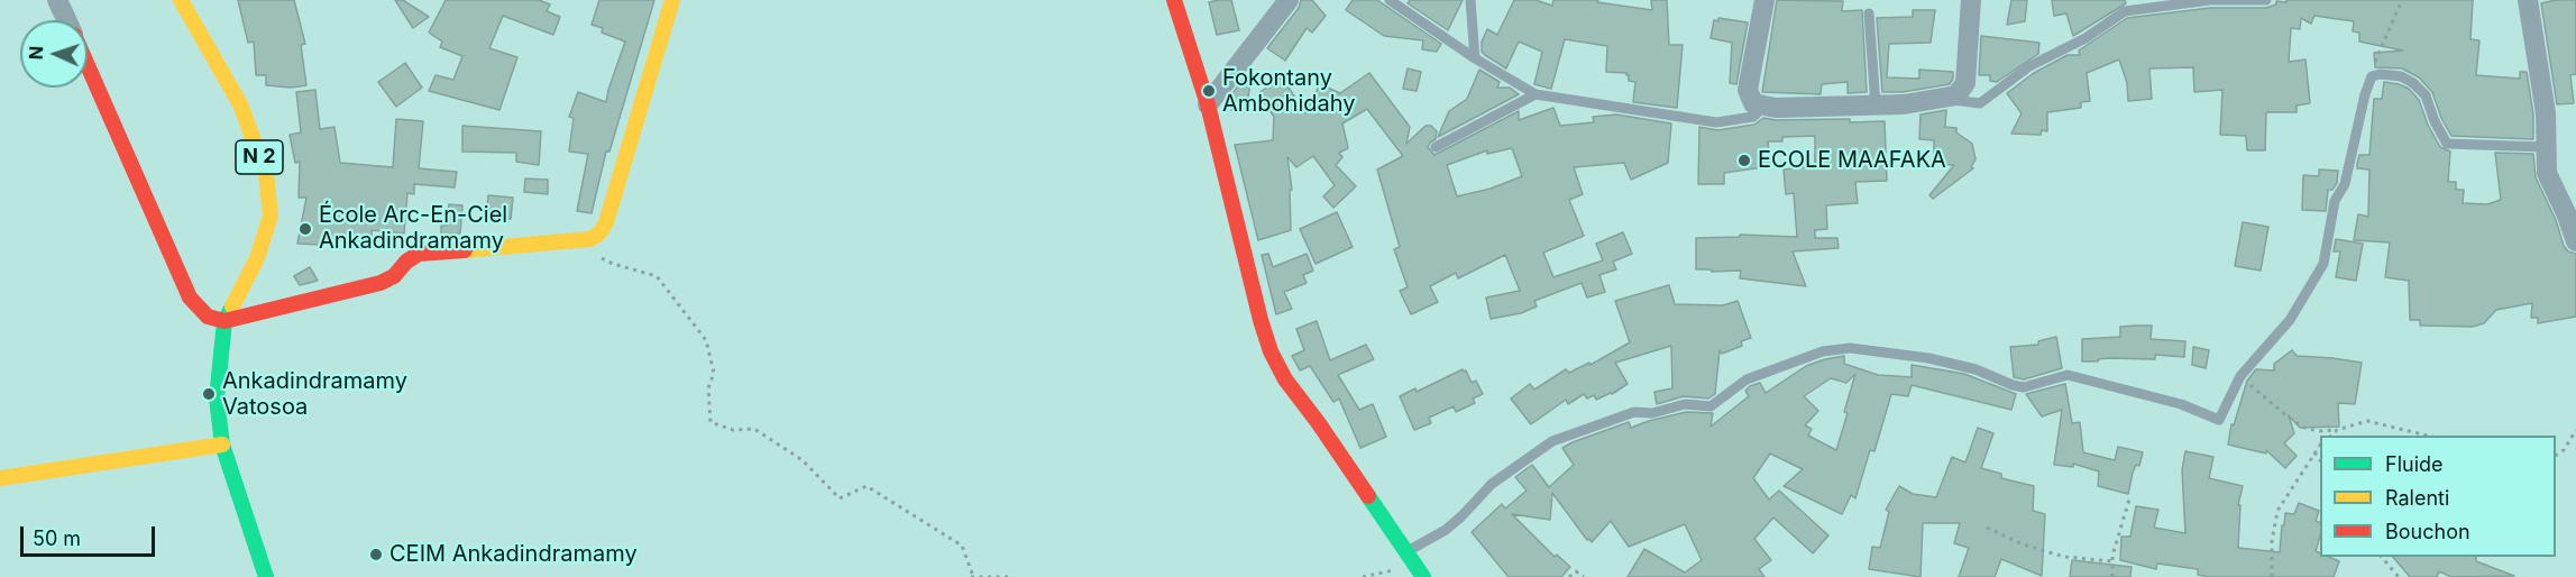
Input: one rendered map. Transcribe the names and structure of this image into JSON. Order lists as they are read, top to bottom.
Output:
{
  "streets": {
    "street": ["N 2"]
  },
  "places": [
    "Fokontany Ambohidahy",
    "ECOLE MAAFAKA",
    "École Arc-En-Ciel Ankadindramamy",
    "Ankadindramamy Vatosoa",
    "CEIM Ankadindramamy"
  ],
  "legend": ["Fluide", "Ralenti", "Bouchon"],
  "scale_bar": "50 m",
  "north": "left"
}
